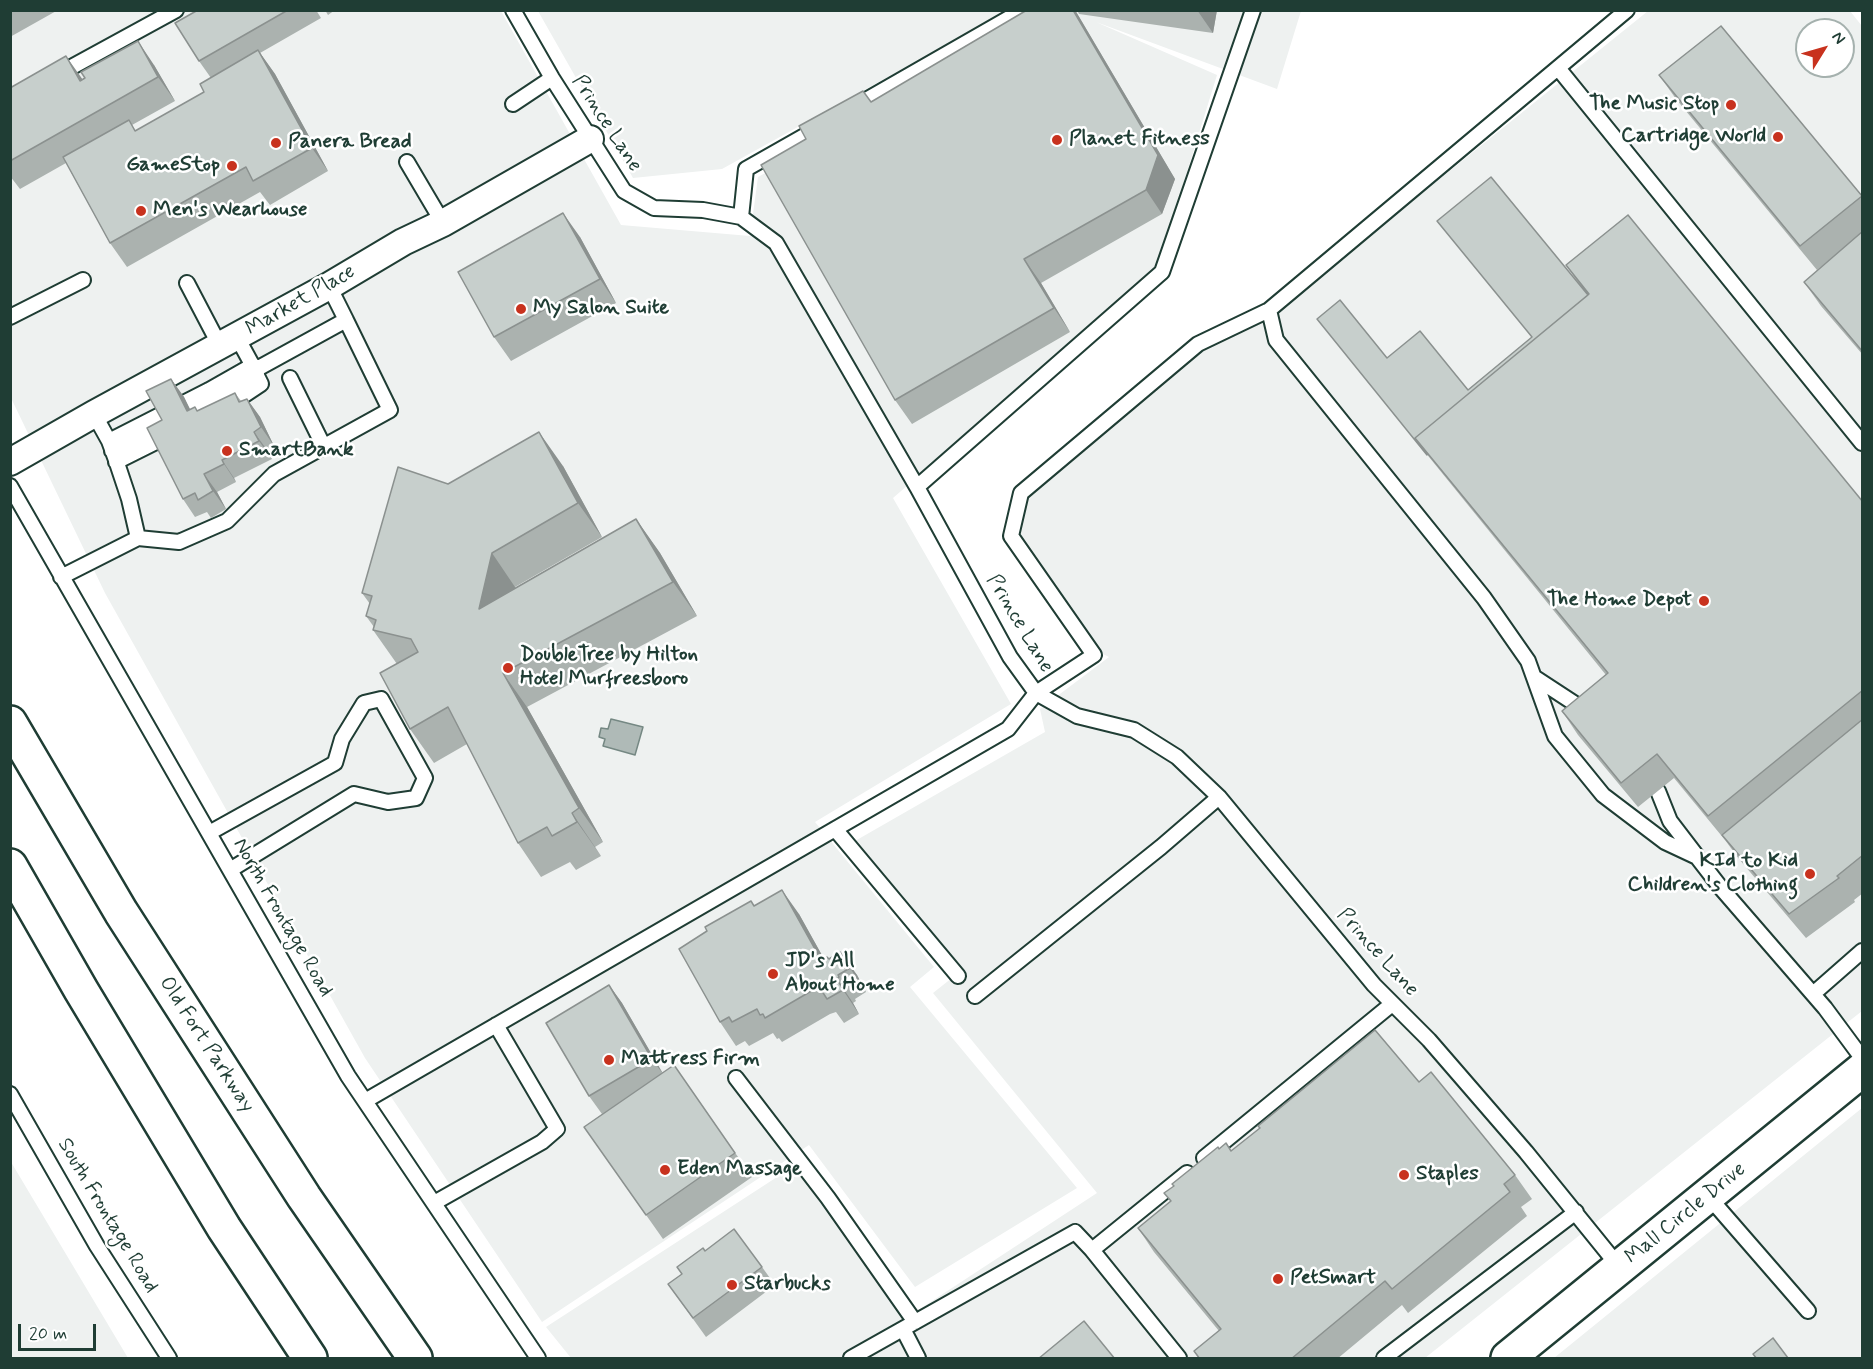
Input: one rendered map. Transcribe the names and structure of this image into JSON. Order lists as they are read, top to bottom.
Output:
{
  "streets": {
    "main road": ["Old Fort Parkway", "Mall Circle Drive"],
    "street": ["Market Place"],
    "lane": ["Prince Lane", "North Frontage Road", "South Frontage Road"]
  },
  "crossings": [
    ["Prince Lane", "Market Place"],
    ["Prince Lane", "Mall Circle Drive"]
  ],
  "places": [
    "The Music Stop",
    "Cartridge World",
    "Planet Fitness",
    "Panera Bread",
    "GameStop",
    "Men's Wearhouse",
    "My Salon Suite",
    "SmartBank",
    "The Home Depot",
    "DoubleTree by Hilton Hotel Murfreesboro",
    "KId to Kid Children's Clothing",
    "JD's All About Home",
    "Mattress Firm",
    "Eden Massage",
    "Staples",
    "PetSmart",
    "Starbucks"
  ],
  "scale_bar": "20 m",
  "north": "top right"
}
